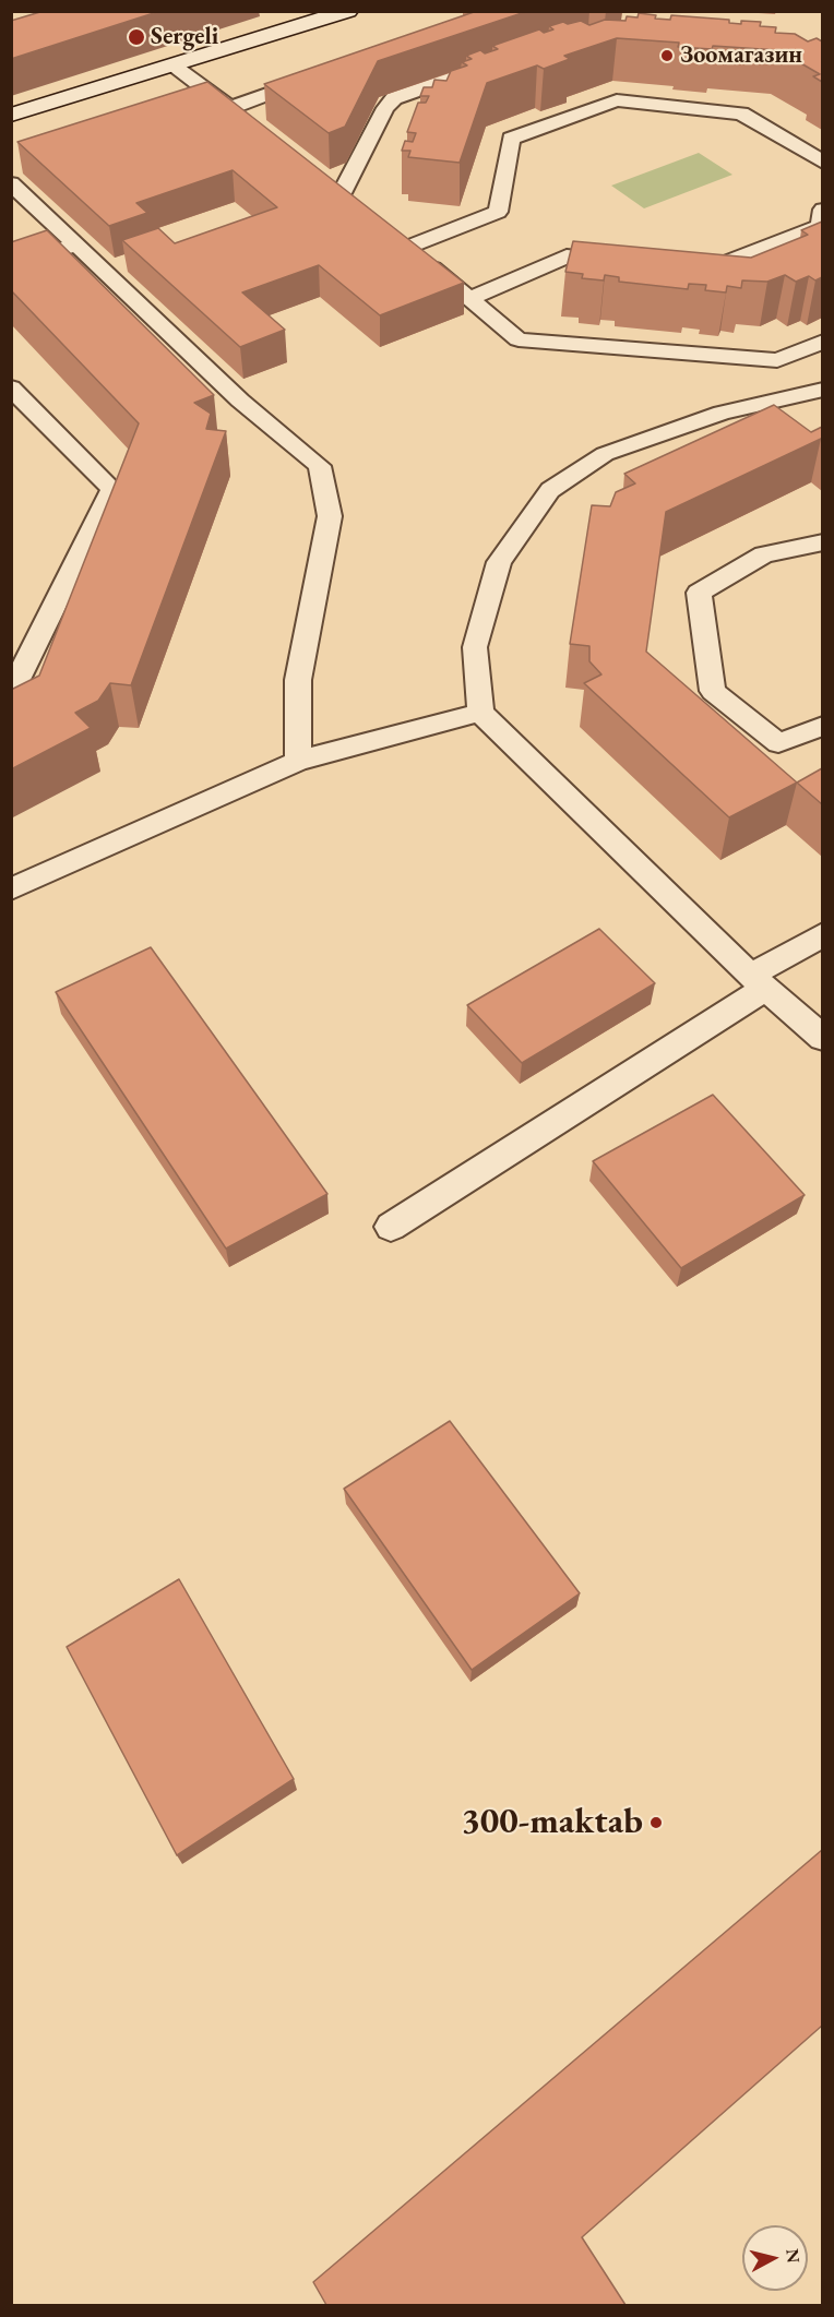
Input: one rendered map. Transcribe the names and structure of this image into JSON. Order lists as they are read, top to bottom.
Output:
{
  "places": ["Sergeli", "Зоомагазин", "300-maktab"],
  "north": "right"
}
